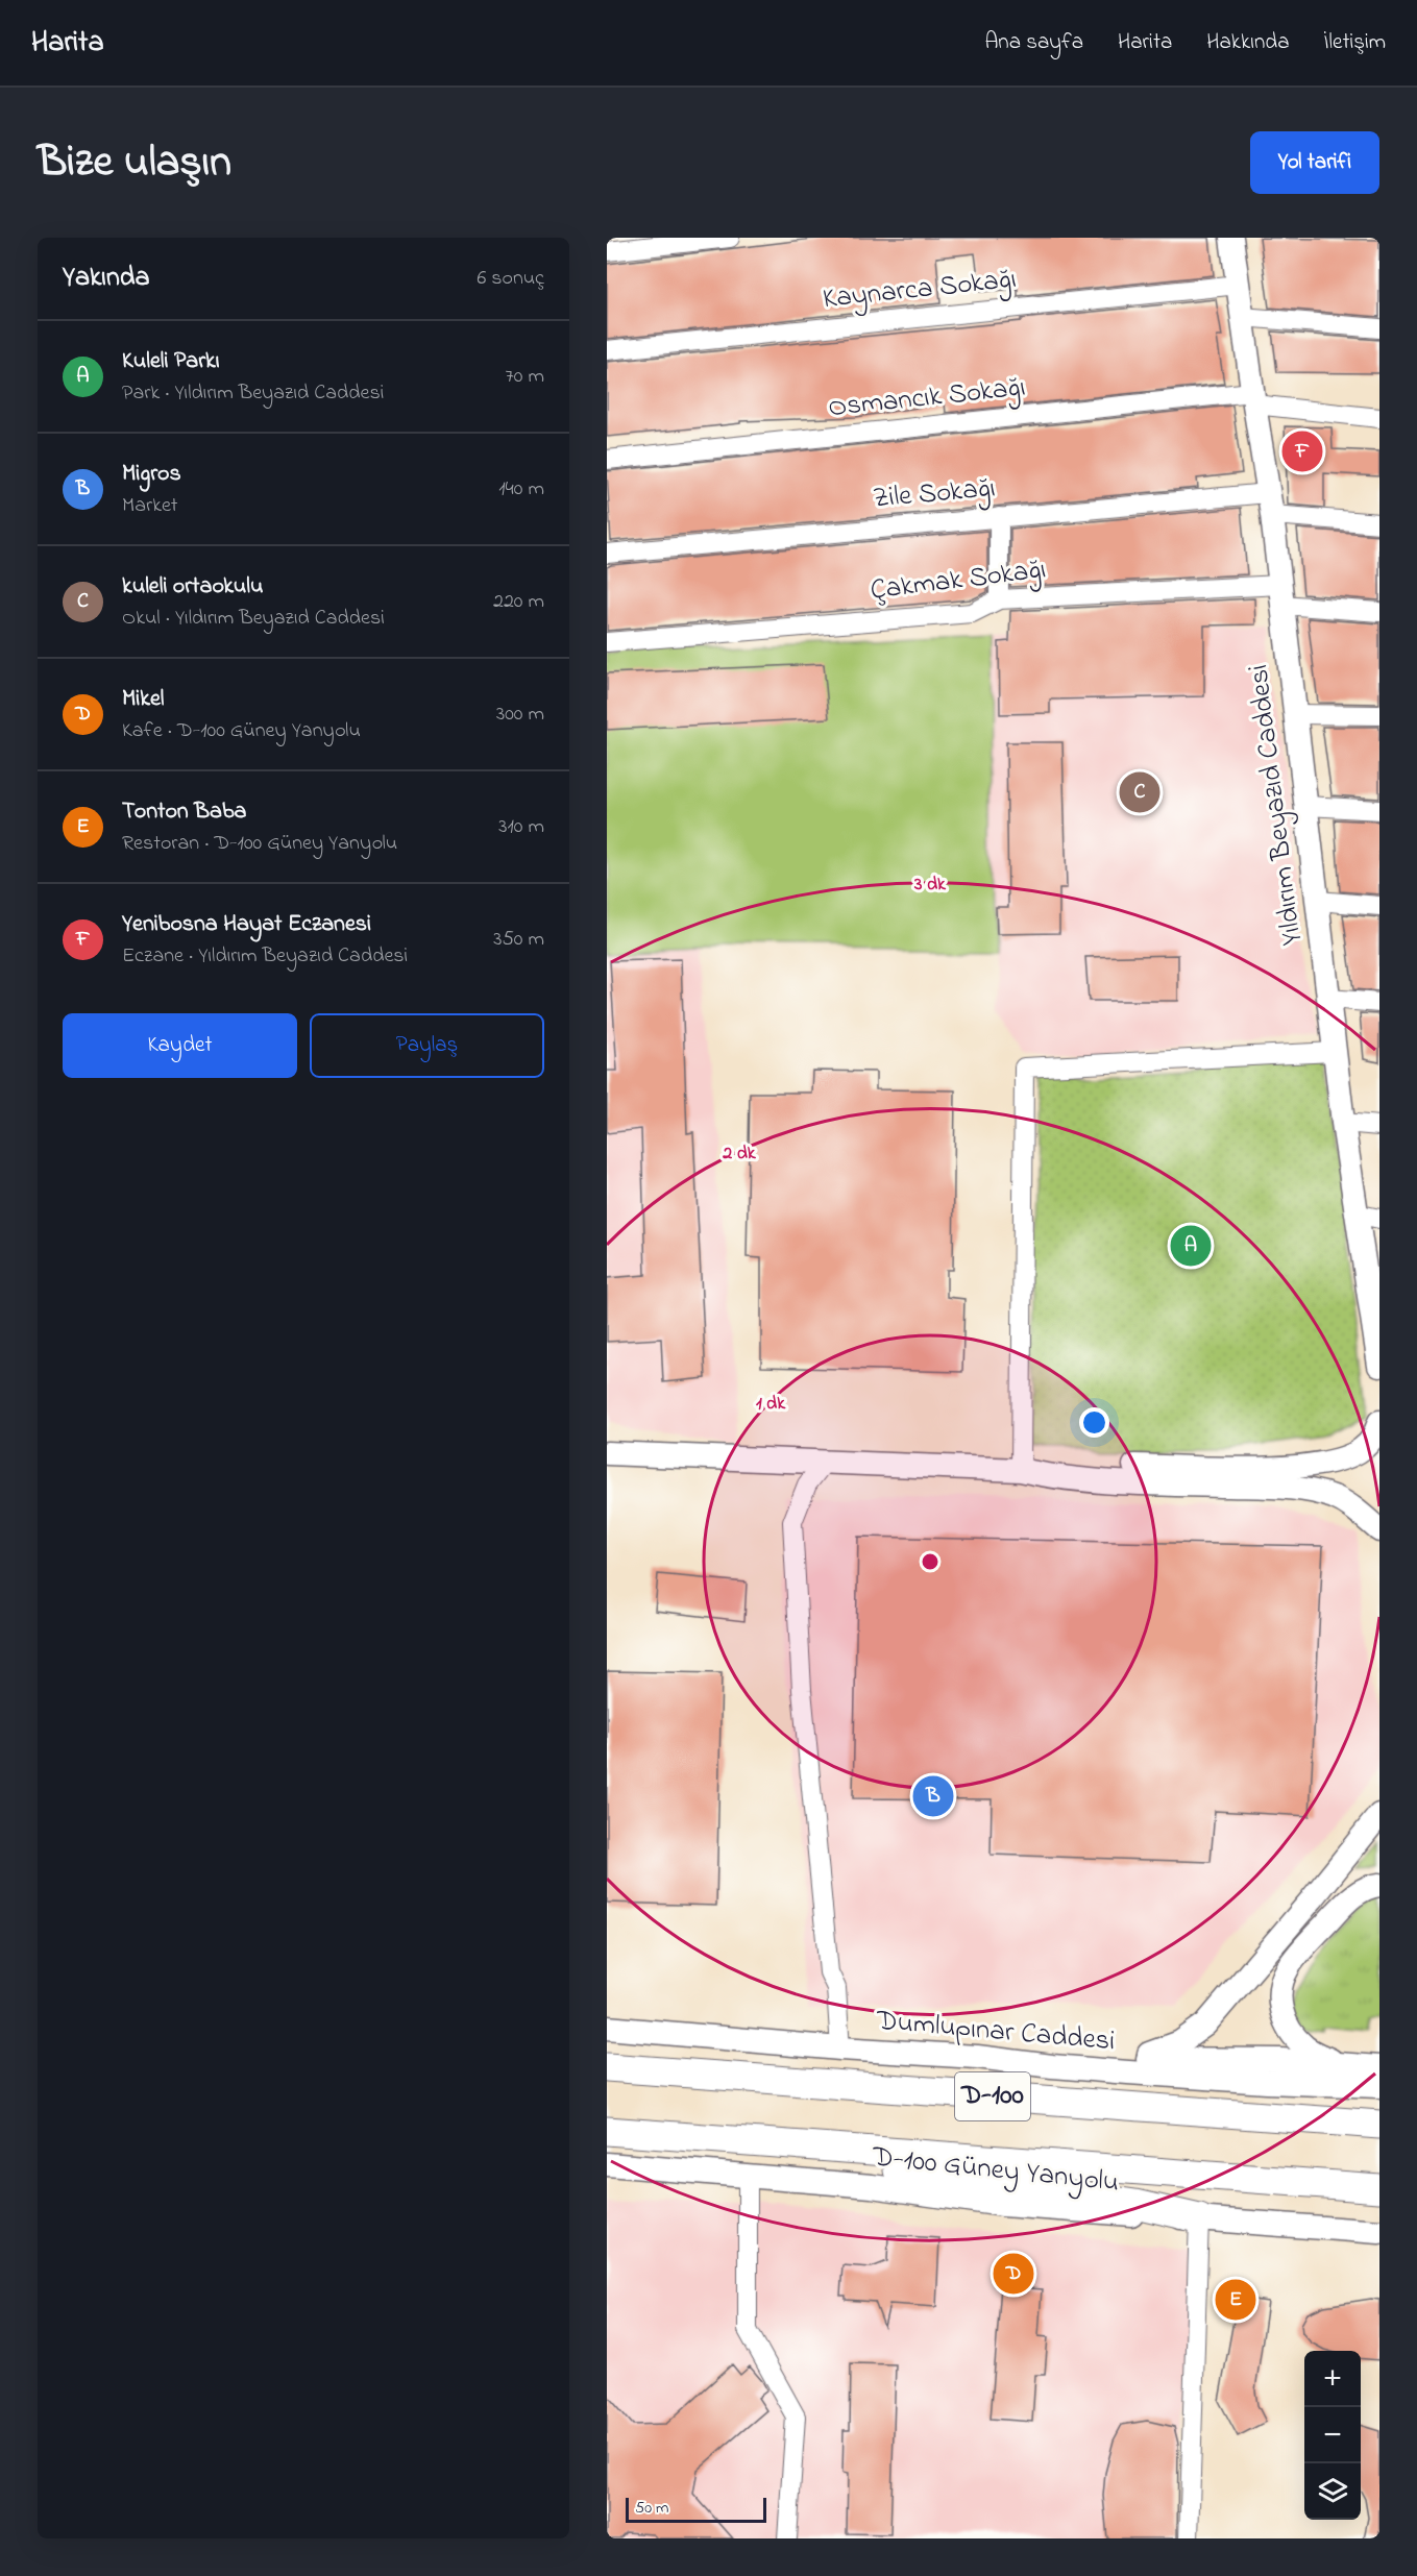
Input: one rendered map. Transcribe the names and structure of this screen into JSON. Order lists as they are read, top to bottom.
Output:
{
  "streets": {
    "highway": ["D-100"],
    "main road": ["Yıldırım Beyazıd Caddesi", "Dumlupınar Caddesi", "D-100 Güney Yanyolu"],
    "street": [
      "Kaynarca Sokağı",
      "Osmancık Sokağı",
      "Zile Sokağı",
      "Çakmak Sokağı"
    ]
  },
  "crossings": [
    ["Kaynarca Sokağı", "Yıldırım Beyazıd Caddesi"],
    ["Osmancık Sokağı", "Yıldırım Beyazıd Caddesi"],
    ["Zile Sokağı", "Yıldırım Beyazıd Caddesi"],
    ["Çakmak Sokağı", "Yıldırım Beyazıd Caddesi"]
  ],
  "scale_bar": "50 m",
  "page": {
    "header": "Harita",
    "nav": [
      "Ana sayfa",
      "Harita",
      "Hakkında",
      "İletişim"
    ],
    "title": "Bize ulaşın",
    "buttons": [
      "Yol tarifi",
      ["Kaydet", "Paylaş"]
    ],
    "heading": ["Yakında", "6 sonuç"],
    "list": [
      {
        "mark": "A",
        "name": "Kuleli Parkı",
        "note": "Park · Yıldırım Beyazıd Caddesi",
        "value": "70 m"
      },
      {
        "mark": "B",
        "name": "Migros",
        "note": "Market",
        "value": "140 m"
      },
      {
        "mark": "C",
        "name": "kuleli ortaokulu",
        "note": "Okul · Yıldırım Beyazıd Caddesi",
        "value": "220 m"
      },
      {
        "mark": "D",
        "name": "Mikel",
        "note": "Kafe · D-100 Güney Yanyolu",
        "value": "300 m"
      },
      {
        "mark": "E",
        "name": "Tonton Baba",
        "note": "Restoran · D-100 Güney Yanyolu",
        "value": "310 m"
      },
      {
        "mark": "F",
        "name": "Yenibosna Hayat Eczanesi",
        "note": "Eczane · Yıldırım Beyazıd Caddesi",
        "value": "350 m"
      }
    ],
    "pins": [
      "F",
      "C",
      "A",
      "B",
      "D",
      "E"
    ],
    "map_buttons": ["+", "−"],
    "scale": "50 m"
  },
  "rings": ["3 dk", "2 dk", "1 dk"]
}
